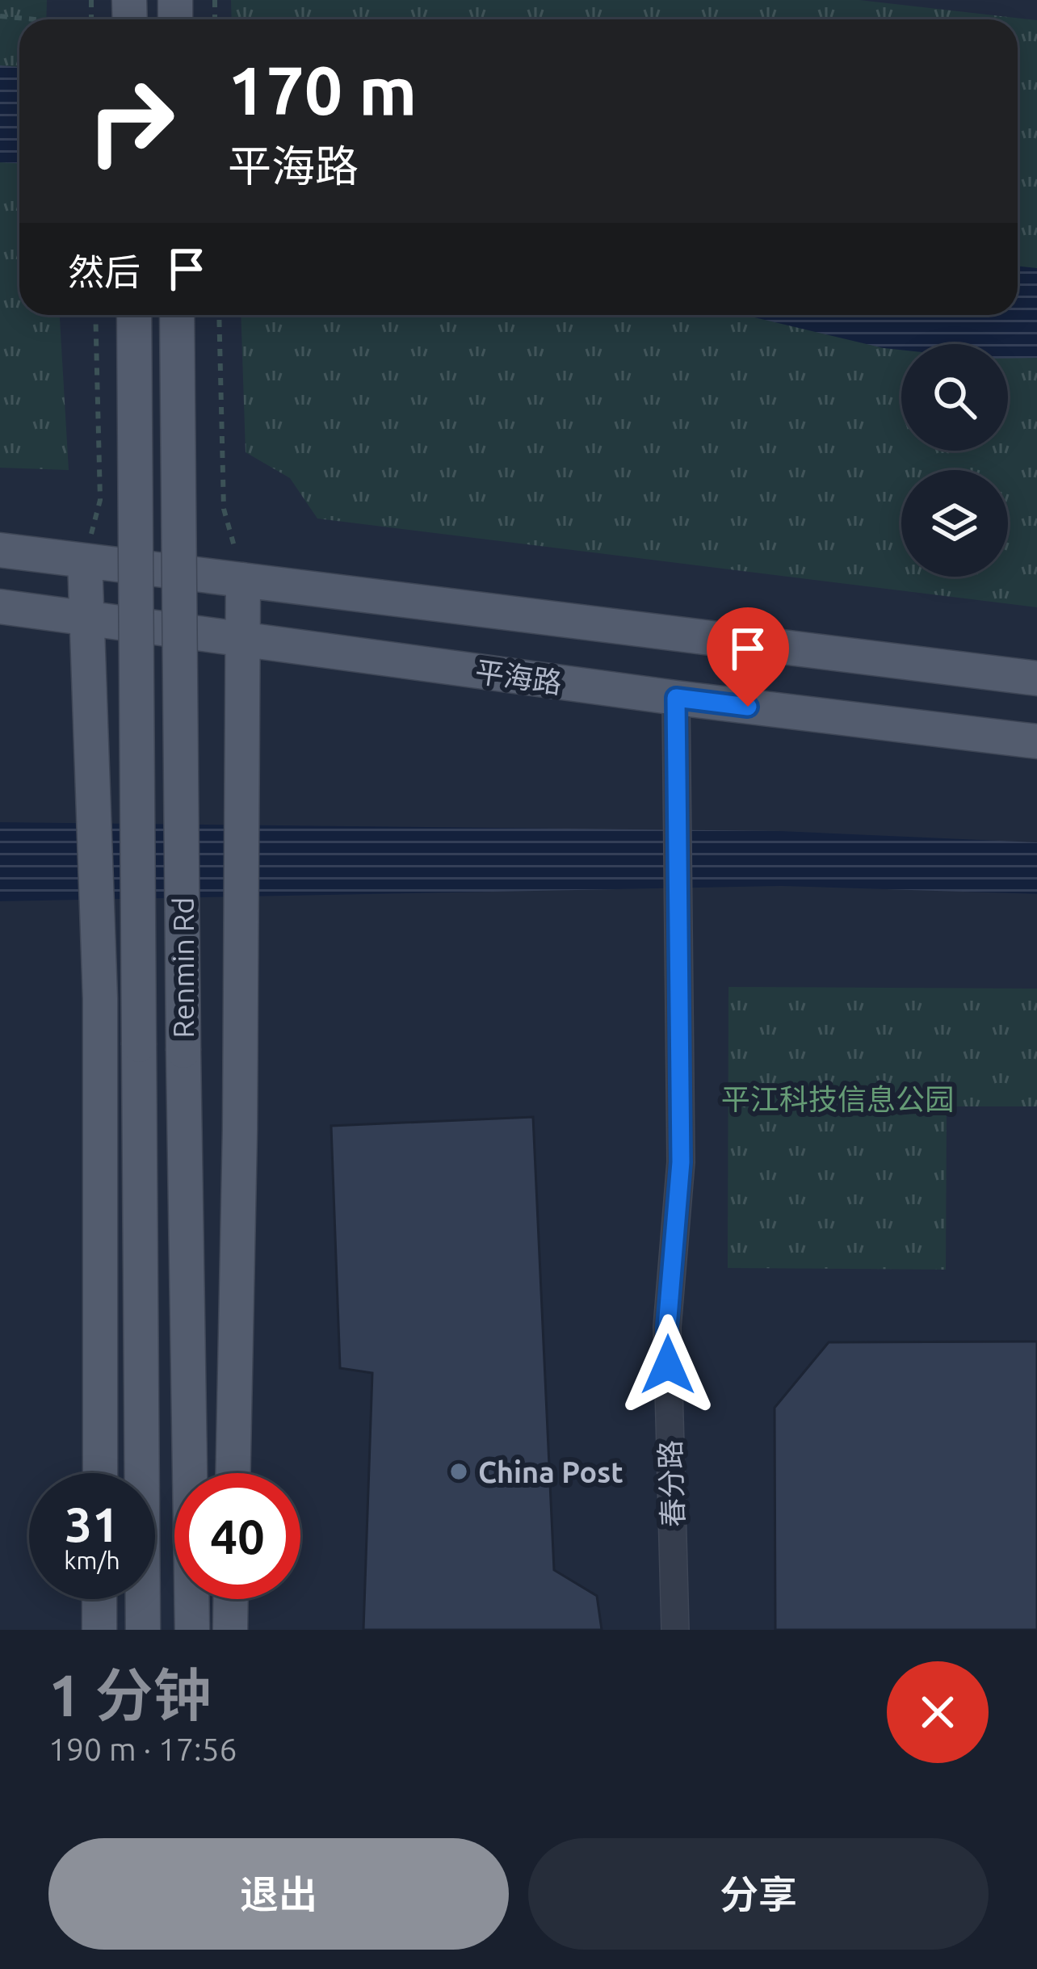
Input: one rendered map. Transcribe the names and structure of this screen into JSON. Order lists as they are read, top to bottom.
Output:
{
  "streets": {
    "main road": ["平海路", "Renmin Rd"],
    "street": ["春分路"]
  },
  "crossings": [
    ["平海路", "春分路"]
  ],
  "parks": ["平江科技信息公园"],
  "places": ["China Post"],
  "page": {
    "turn": ["170 m", "平海路"],
    "then": "然后",
    "speed": "31 km/h",
    "limit": "40",
    "heading": ["1 分钟", "190 m · 17:56"],
    "buttons": ["退出", "分享"]
  }
}
